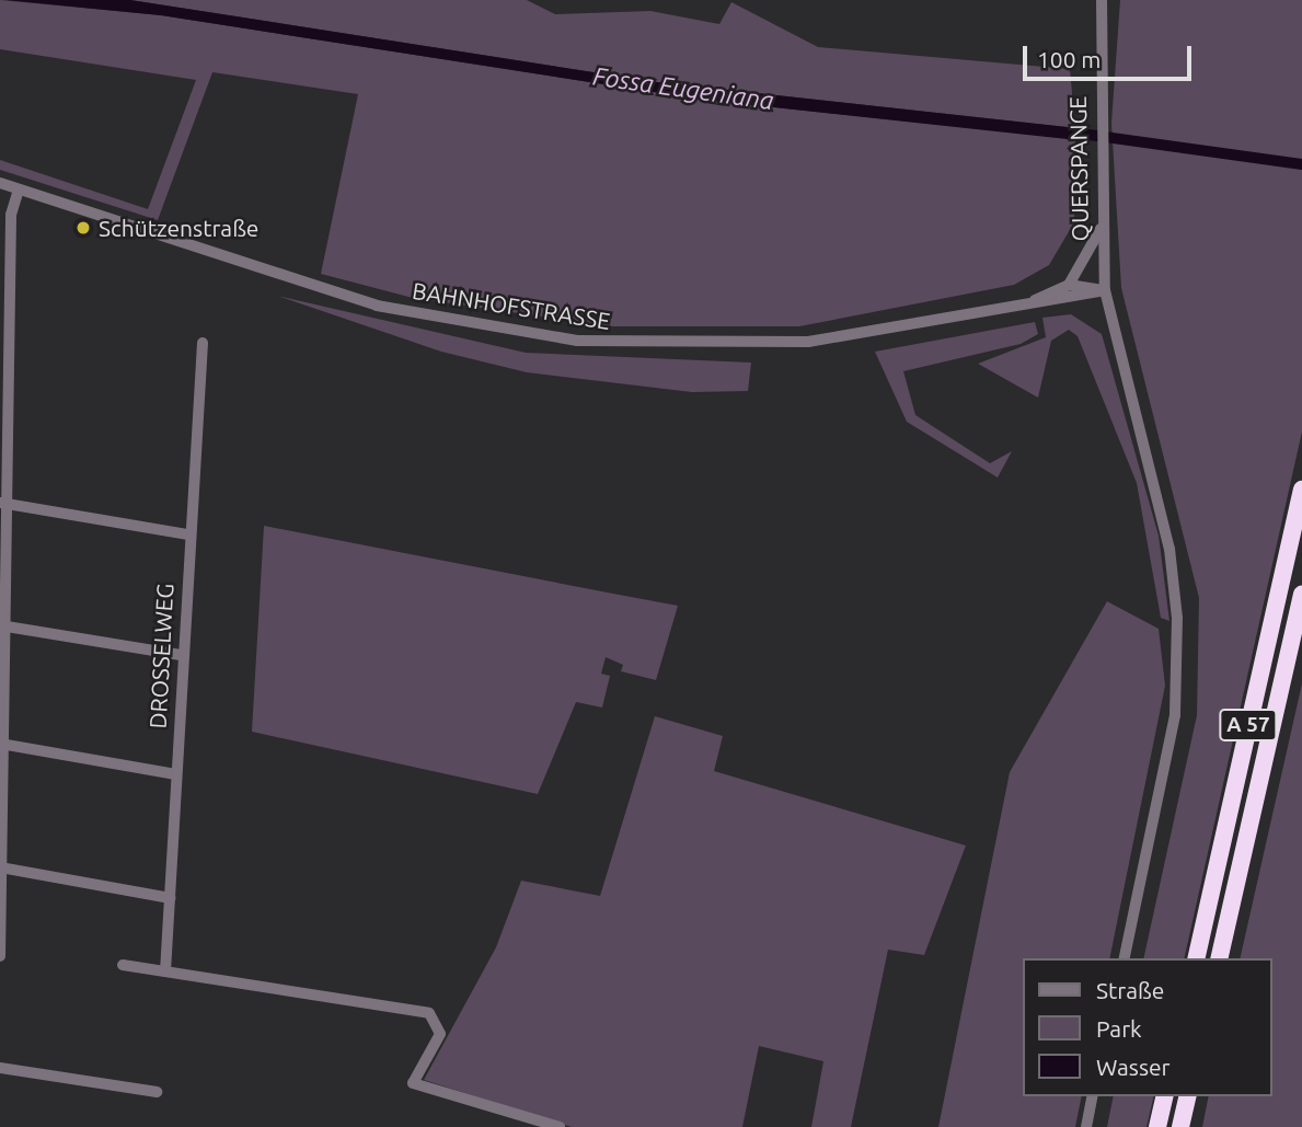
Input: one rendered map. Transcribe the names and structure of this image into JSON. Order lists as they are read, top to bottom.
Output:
{
  "streets": {
    "highway": ["A 57"],
    "street": ["QUERSPANGE", "BAHNHOFSTRASSE", "DROSSELWEG"]
  },
  "crossings": [
    ["QUERSPANGE", "BAHNHOFSTRASSE"]
  ],
  "water": ["Fossa Eugeniana"],
  "places": ["Schützenstraße"],
  "legend": ["Straße", "Park", "Wasser"],
  "scale_bar": "100 m"
}
